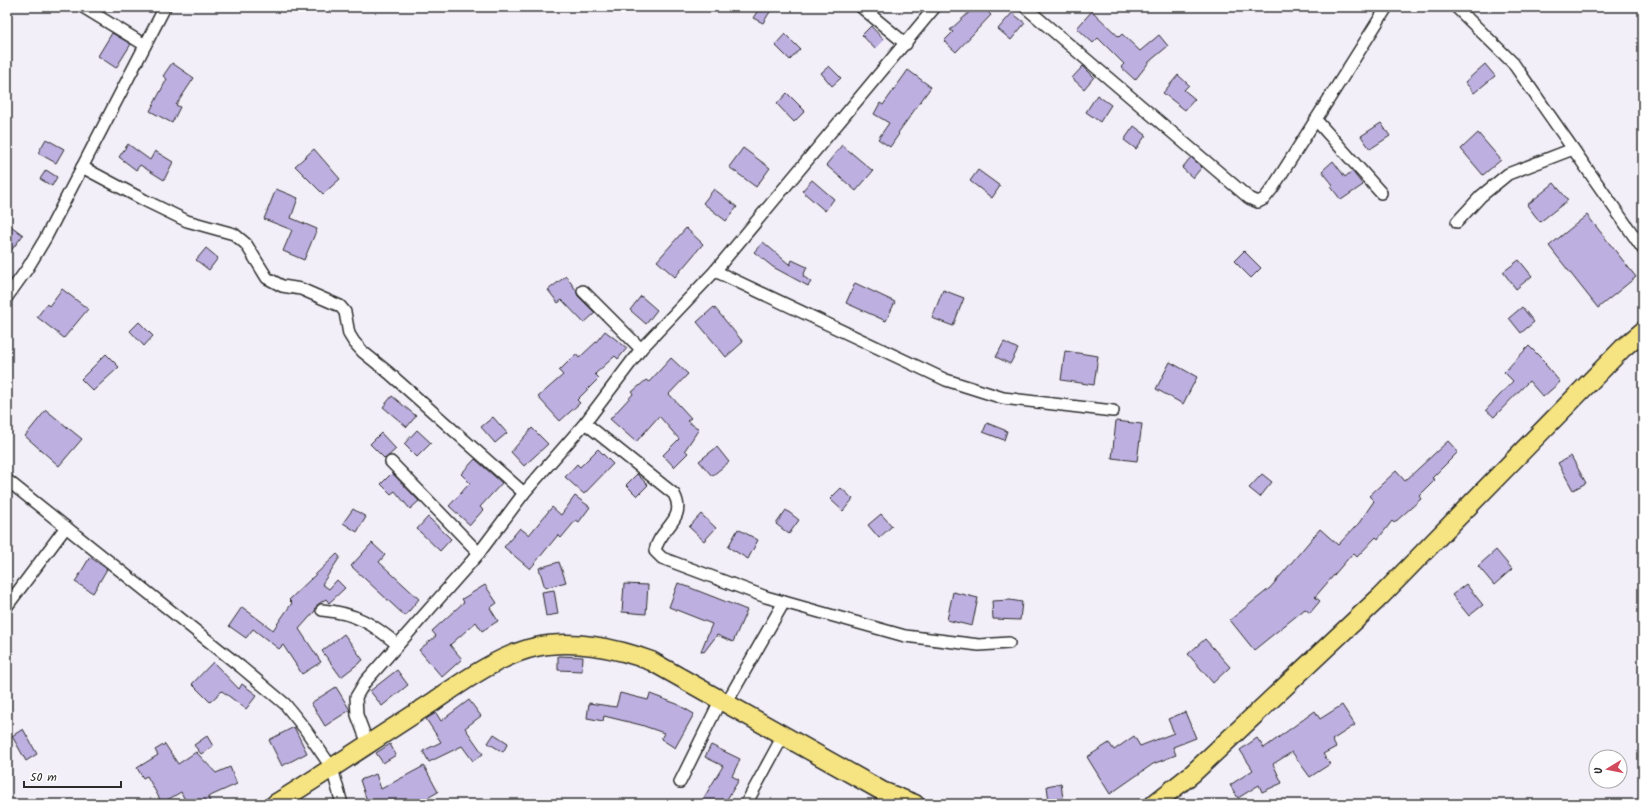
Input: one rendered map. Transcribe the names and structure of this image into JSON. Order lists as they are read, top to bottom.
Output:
{
  "scale_bar": "50 m",
  "north": "left"
}
